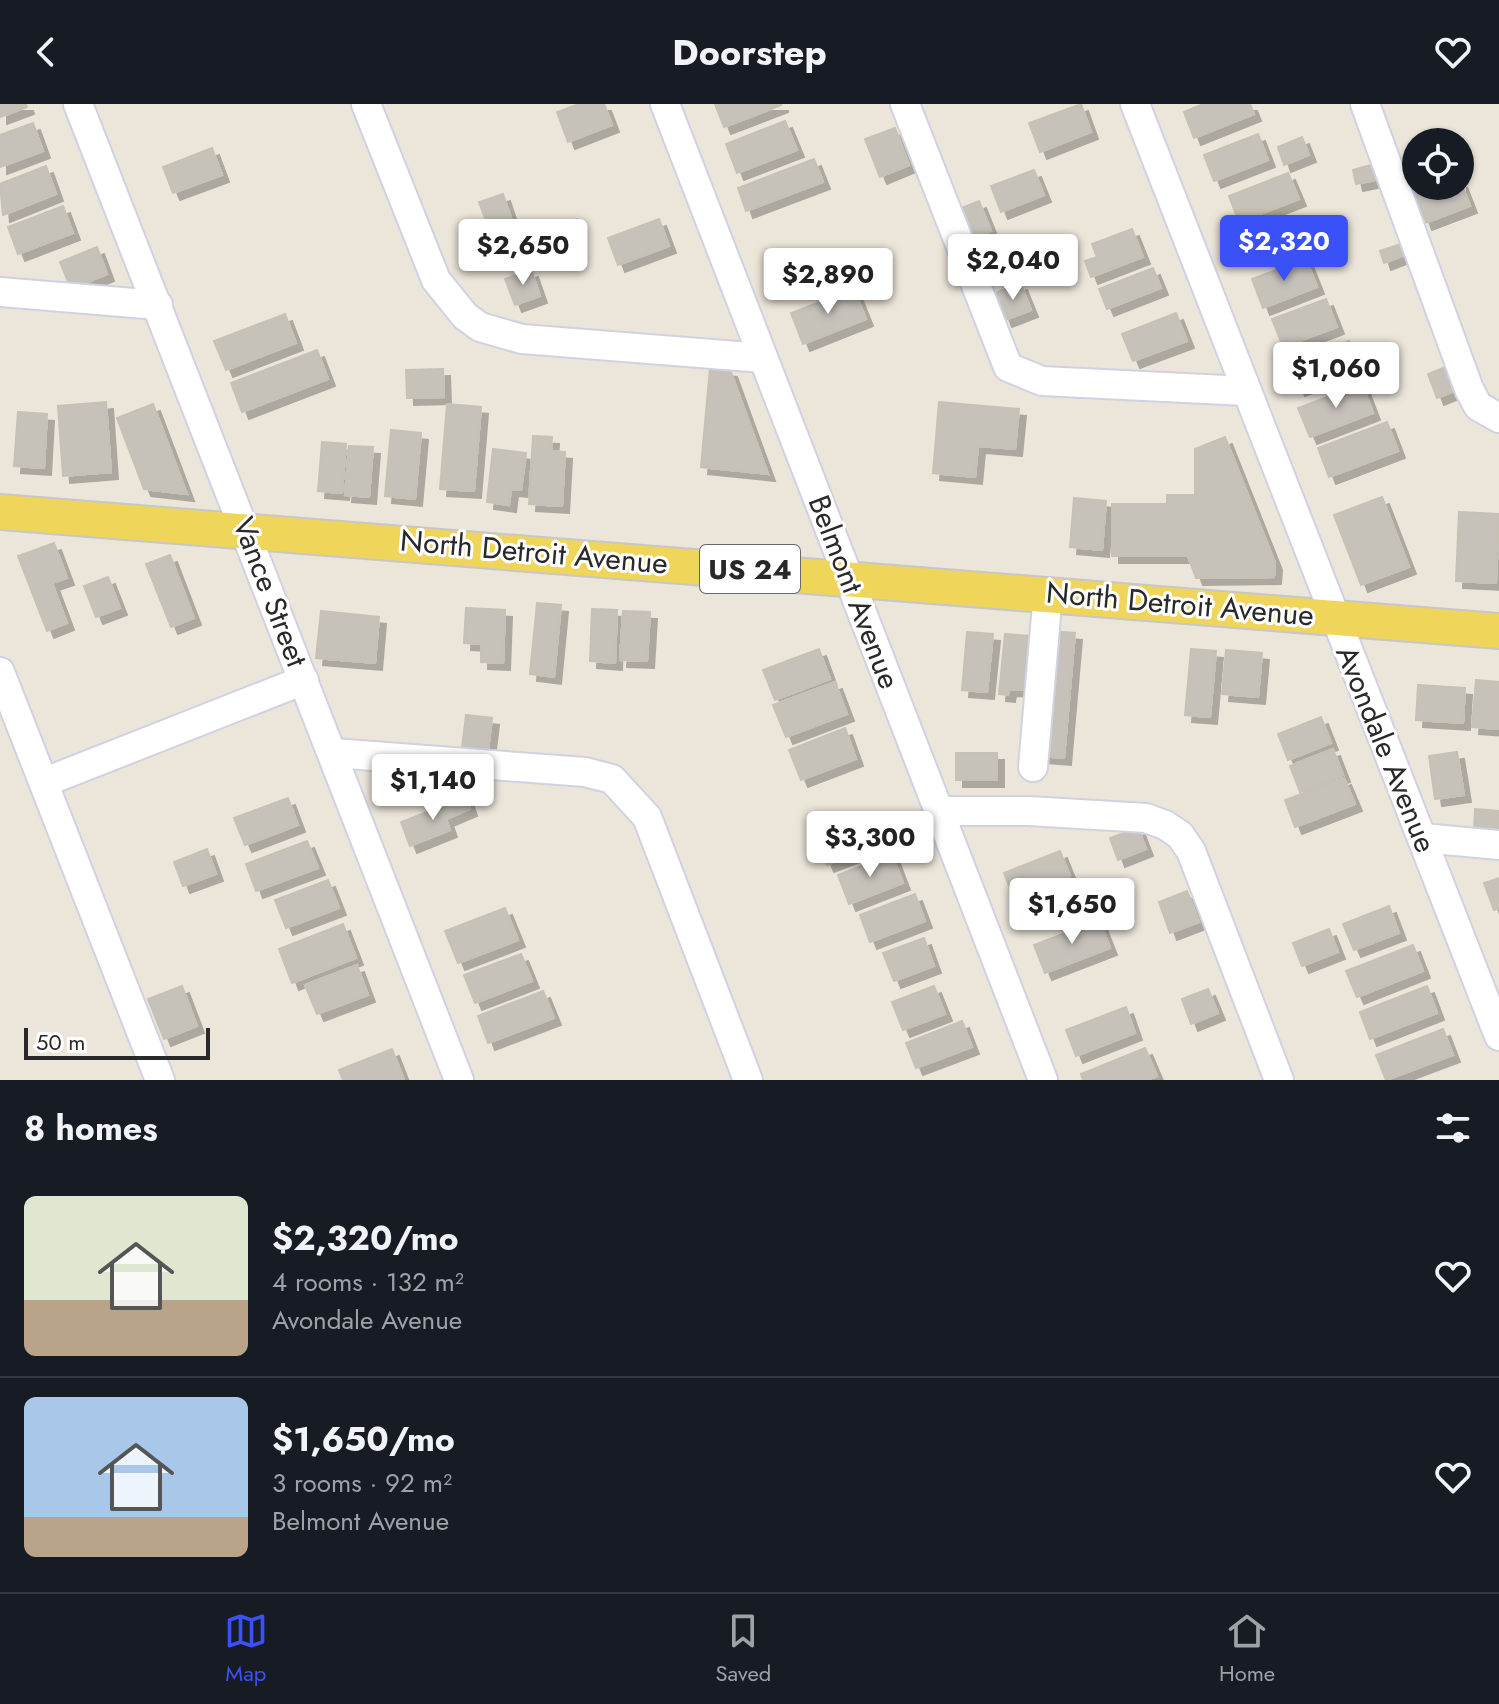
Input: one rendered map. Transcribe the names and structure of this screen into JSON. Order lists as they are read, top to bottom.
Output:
{
  "streets": {
    "main road": ["North Detroit Avenue", "US 24"],
    "street": ["Vance Street", "Belmont Avenue", "Avondale Avenue"]
  },
  "crossings": [
    ["North Detroit Avenue", "Vance Street"],
    ["North Detroit Avenue", "Belmont Avenue"],
    ["North Detroit Avenue", "Avondale Avenue"]
  ],
  "scale_bar": "50 m",
  "page": {
    "header": "Doorstep",
    "price": [
      "$2,320",
      "$2,650",
      "$2,040",
      "$2,890",
      "$1,060",
      "$1,140",
      "$3,300",
      "$1,650"
    ],
    "scale": "50 m",
    "heading": "8 homes",
    "list": [
      {
        "name": "$2,320/mo",
        "note": "4 rooms · 132 m² · Avondale Avenue"
      },
      {
        "name": "$1,650/mo",
        "note": "3 rooms · 92 m² · Belmont Avenue"
      }
    ],
    "tabs": ["Map", "Saved", "Home"]
  }
}
